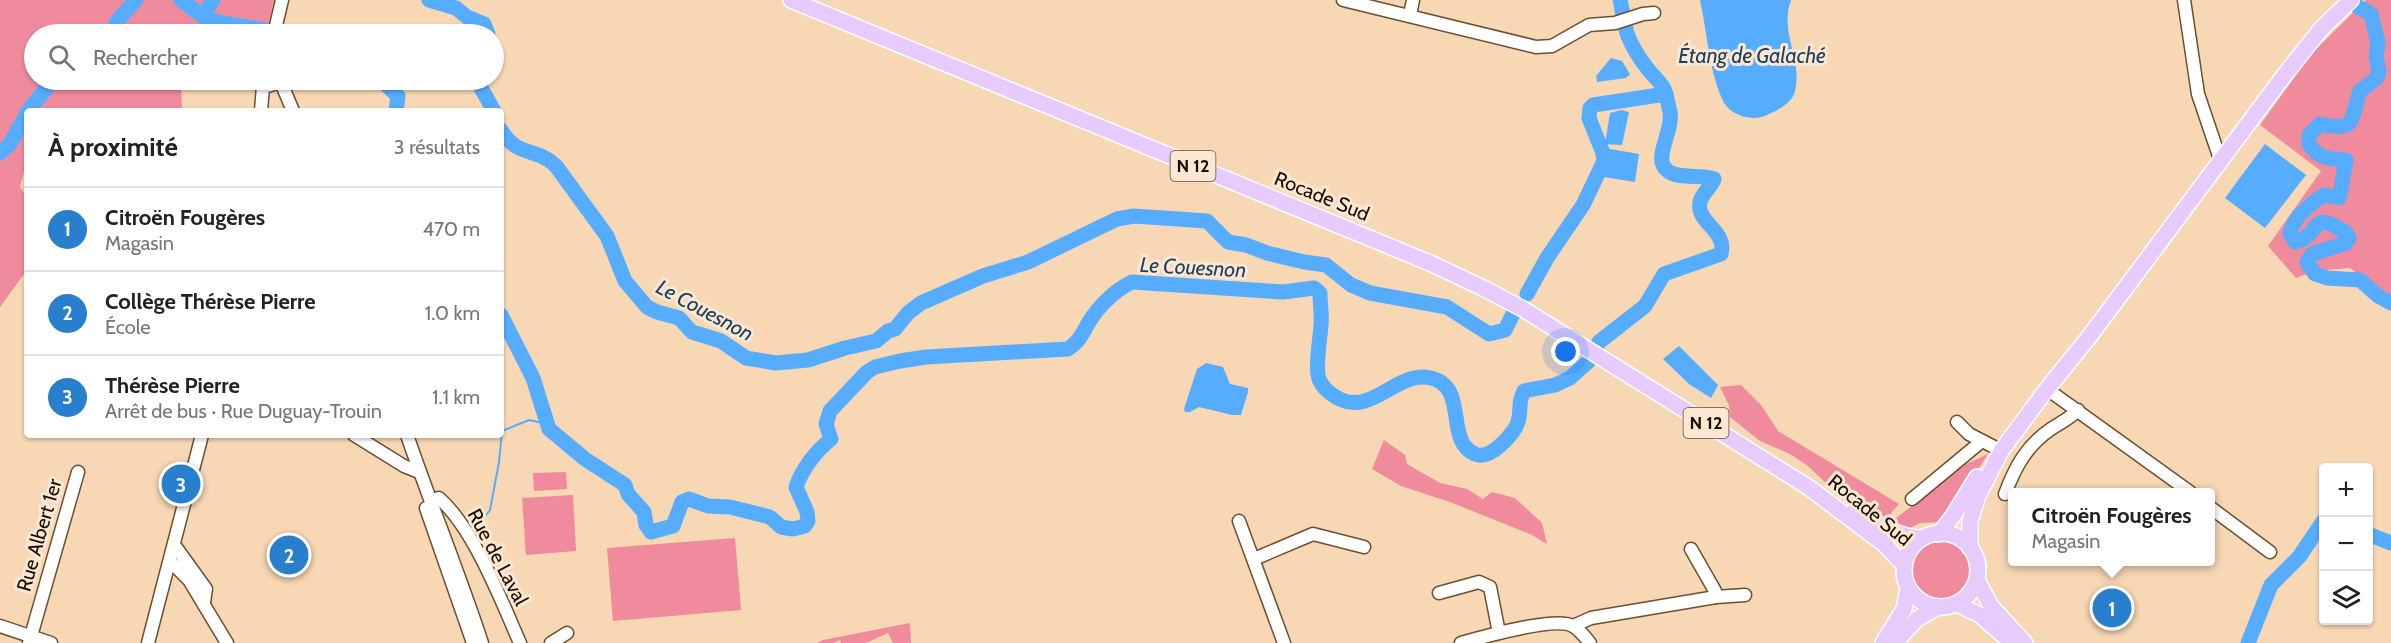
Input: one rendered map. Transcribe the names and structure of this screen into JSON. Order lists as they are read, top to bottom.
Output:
{
  "streets": {
    "main road": ["N 12", "Rocade Sud"],
    "street": ["Rue Albert 1er", "Rue de Laval"]
  },
  "water": ["Étang de Galaché", "Le Couesnon"],
  "page": {
    "search": "Rechercher",
    "heading": ["À proximité", "3 résultats"],
    "list": [
      {
        "mark": "1",
        "name": "Citroën Fougères",
        "note": "Magasin",
        "value": "470 m"
      },
      {
        "mark": "2",
        "name": "Collège Thérèse Pierre",
        "note": "École",
        "value": "1.0 km"
      },
      {
        "mark": "3",
        "name": "Thérèse Pierre",
        "note": "Arrêt de bus · Rue Duguay-Trouin",
        "value": "1.1 km"
      }
    ],
    "pins": ["3", "2", "1"],
    "map_buttons": ["+", "−"],
    "popup": ["Citroën Fougères", "Magasin"]
  }
}
